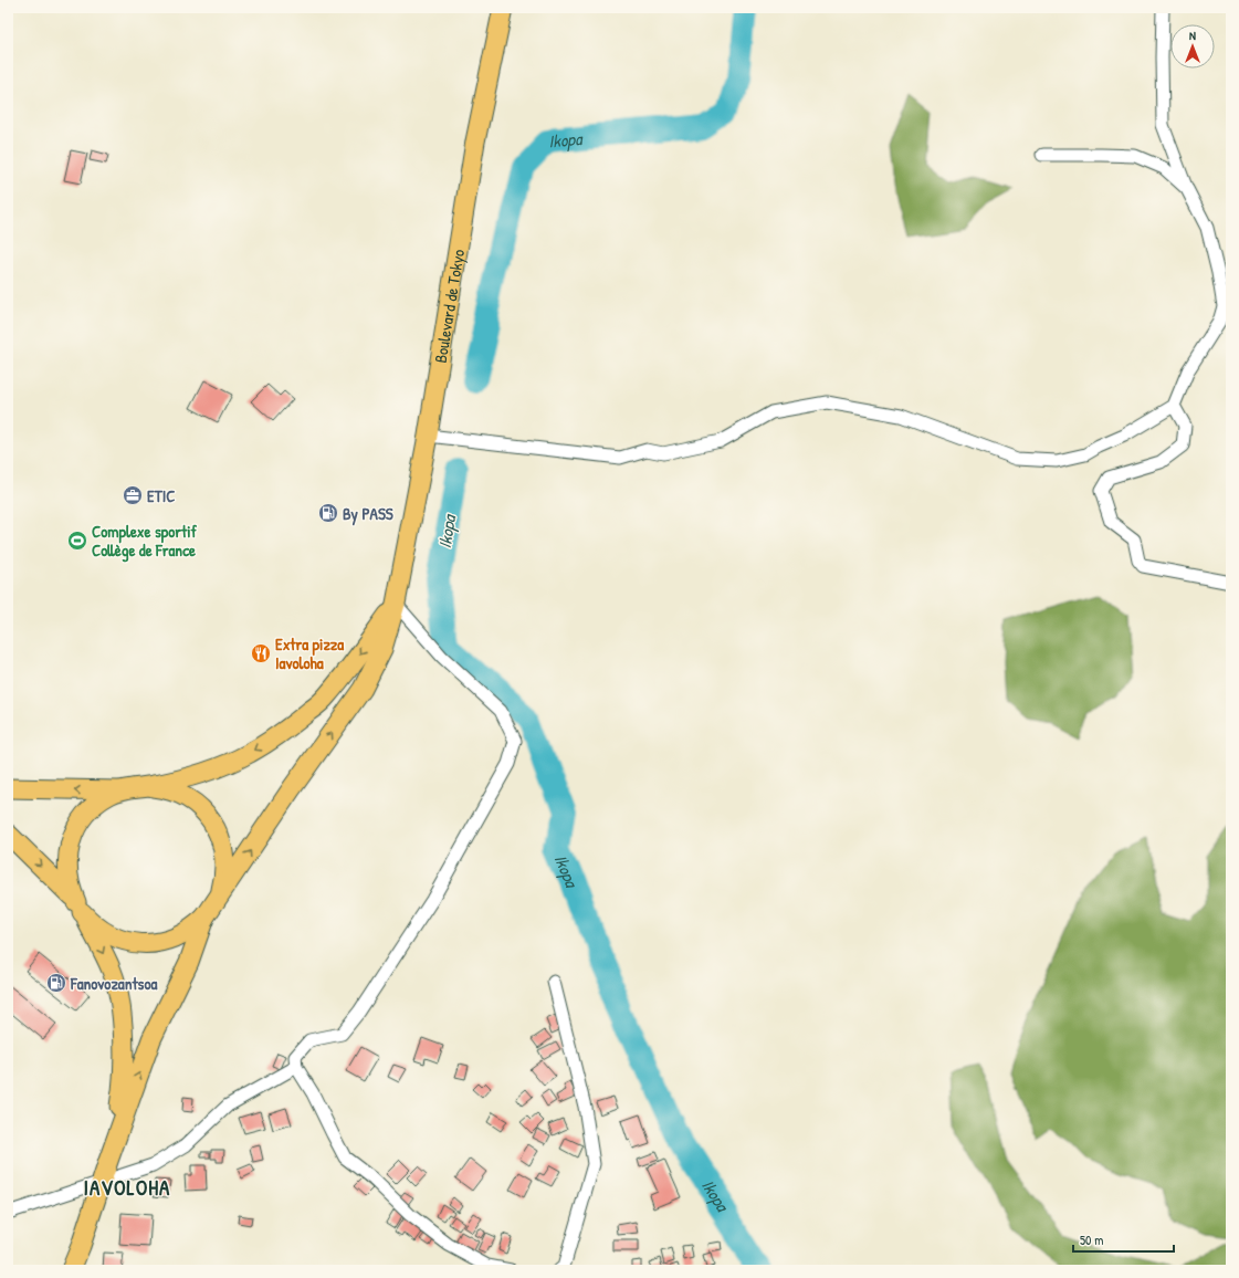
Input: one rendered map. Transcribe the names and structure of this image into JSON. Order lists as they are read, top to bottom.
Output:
{
  "streets": {
    "main road": ["Boulevard de Tokyo"]
  },
  "one_way": ["Boulevard de Tokyo"],
  "districts": ["IAVOLOHA"],
  "water": ["Ikopa"],
  "places": {
    "office": ["ETIC"],
    "fuel station": ["By PASS", "Fanovozantsoa"],
    "sports": ["Complexe sportif Collège de France"],
    "restaurant": ["Extra pizza Iavoloha"]
  },
  "scale_bar": "50 m",
  "north": "top"
}
